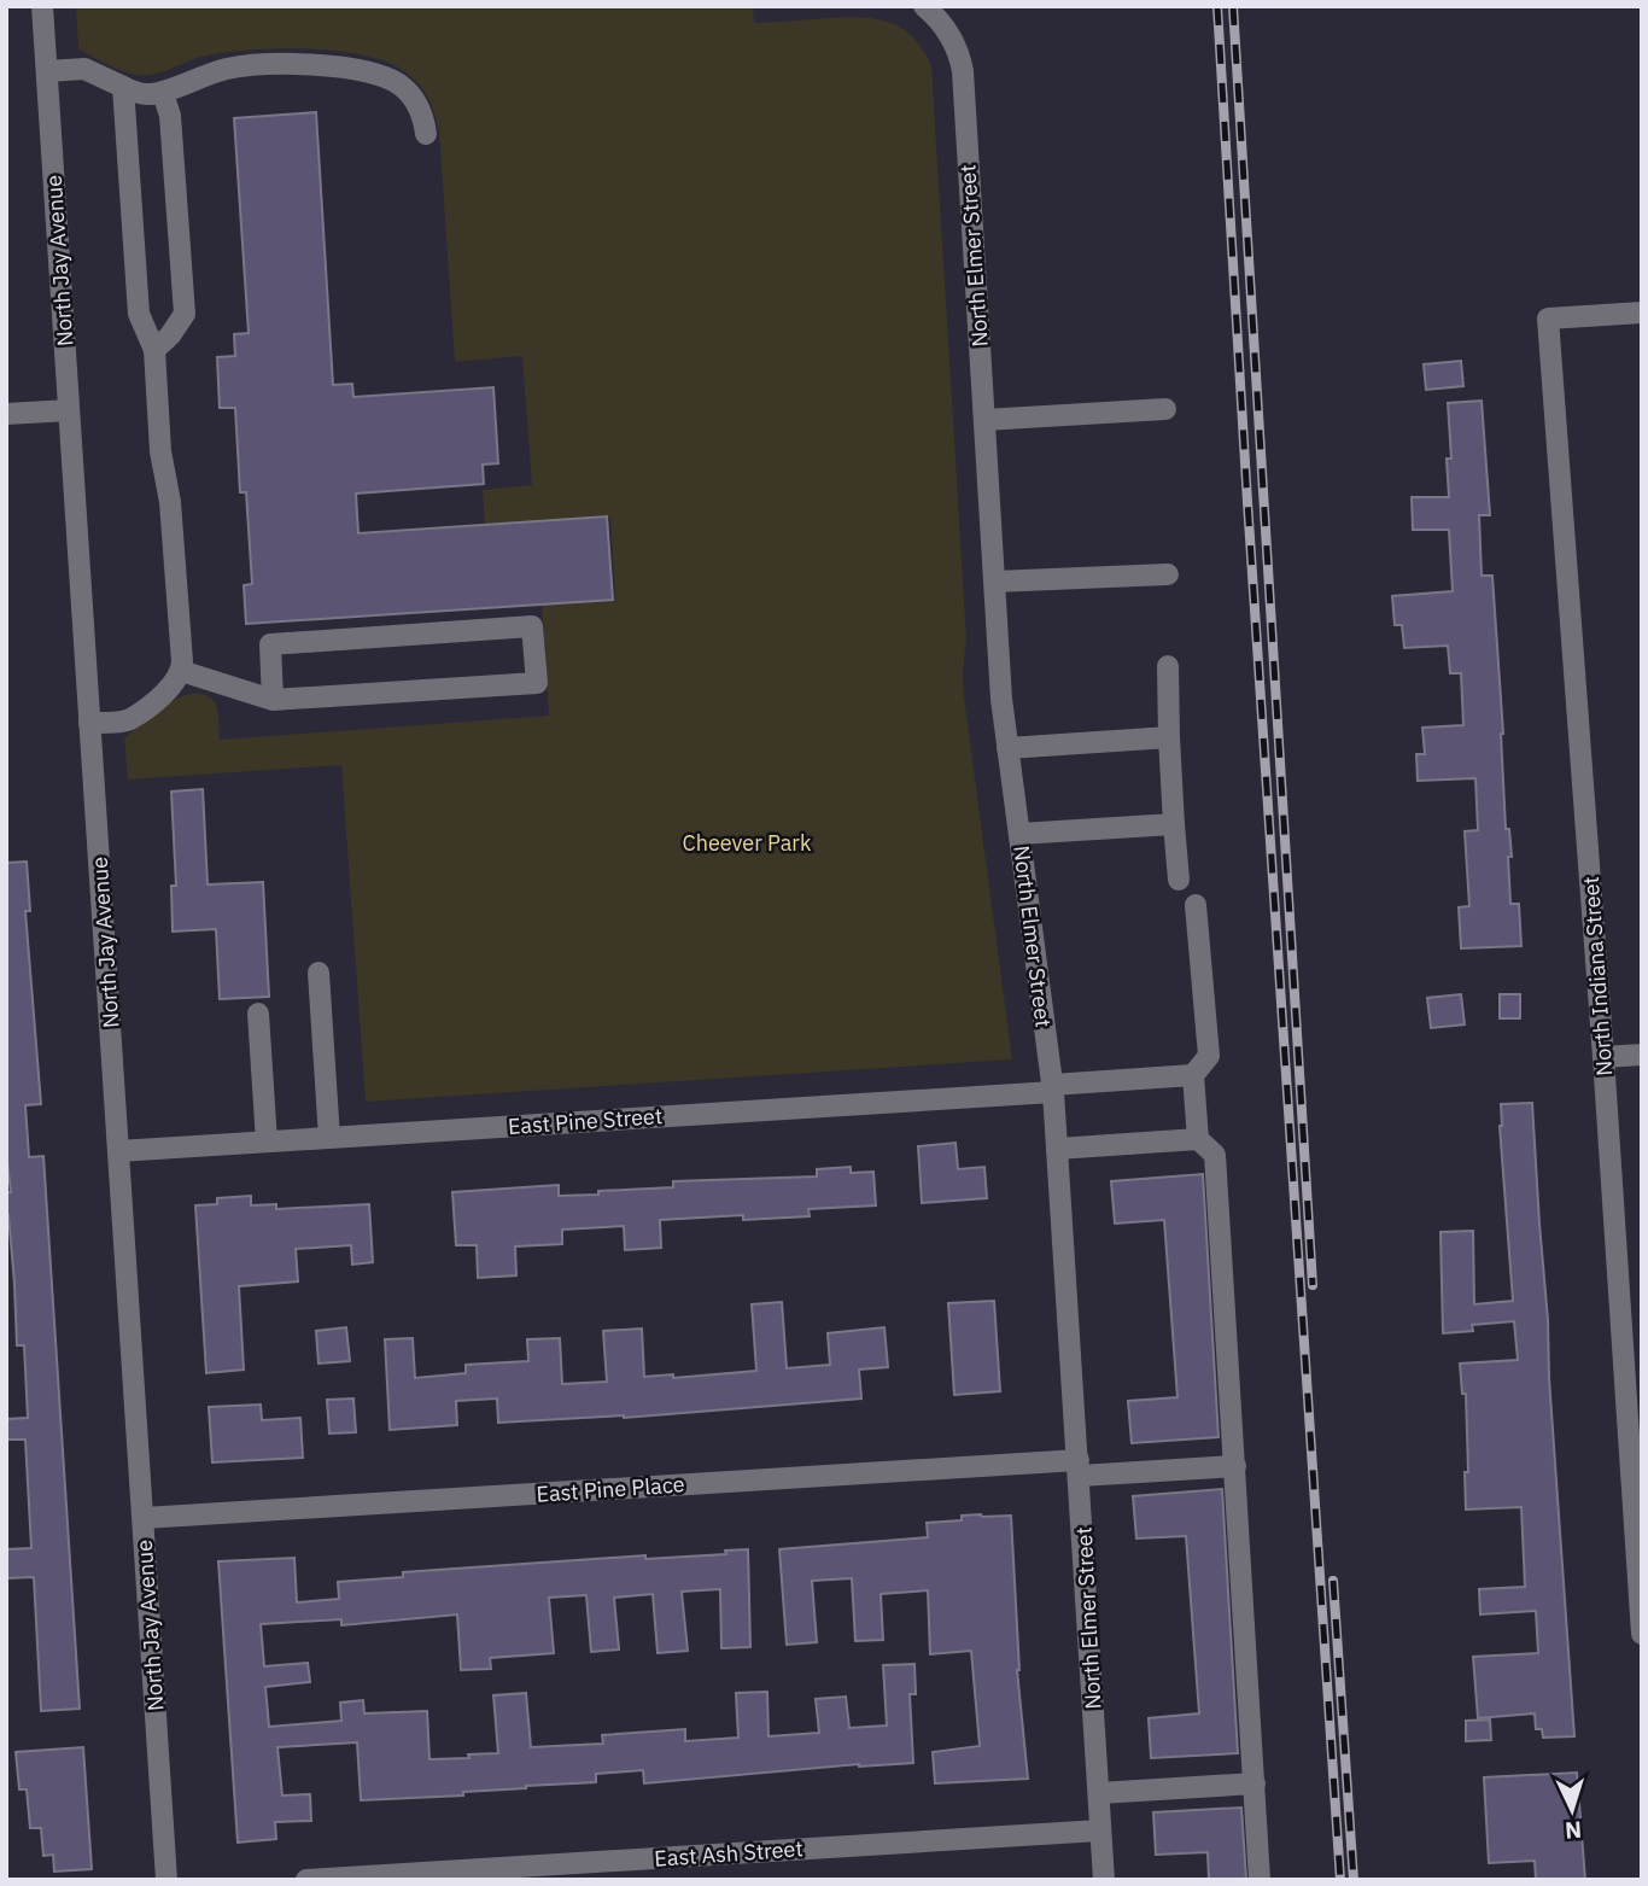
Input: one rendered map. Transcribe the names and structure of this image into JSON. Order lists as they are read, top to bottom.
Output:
{
  "streets": {
    "street": [
      "North Elmer Street",
      "North Jay Avenue",
      "North Indiana Street",
      "East Pine Street",
      "East Pine Place",
      "East Ash Street"
    ]
  },
  "crossings": [
    ["North Elmer Street", "East Pine Street"],
    ["North Elmer Street", "East Pine Place"],
    ["North Elmer Street", "East Ash Street"],
    ["North Jay Avenue", "East Pine Street"],
    ["North Jay Avenue", "East Pine Place"]
  ],
  "parks": ["Cheever Park"],
  "north": "bottom"
}
